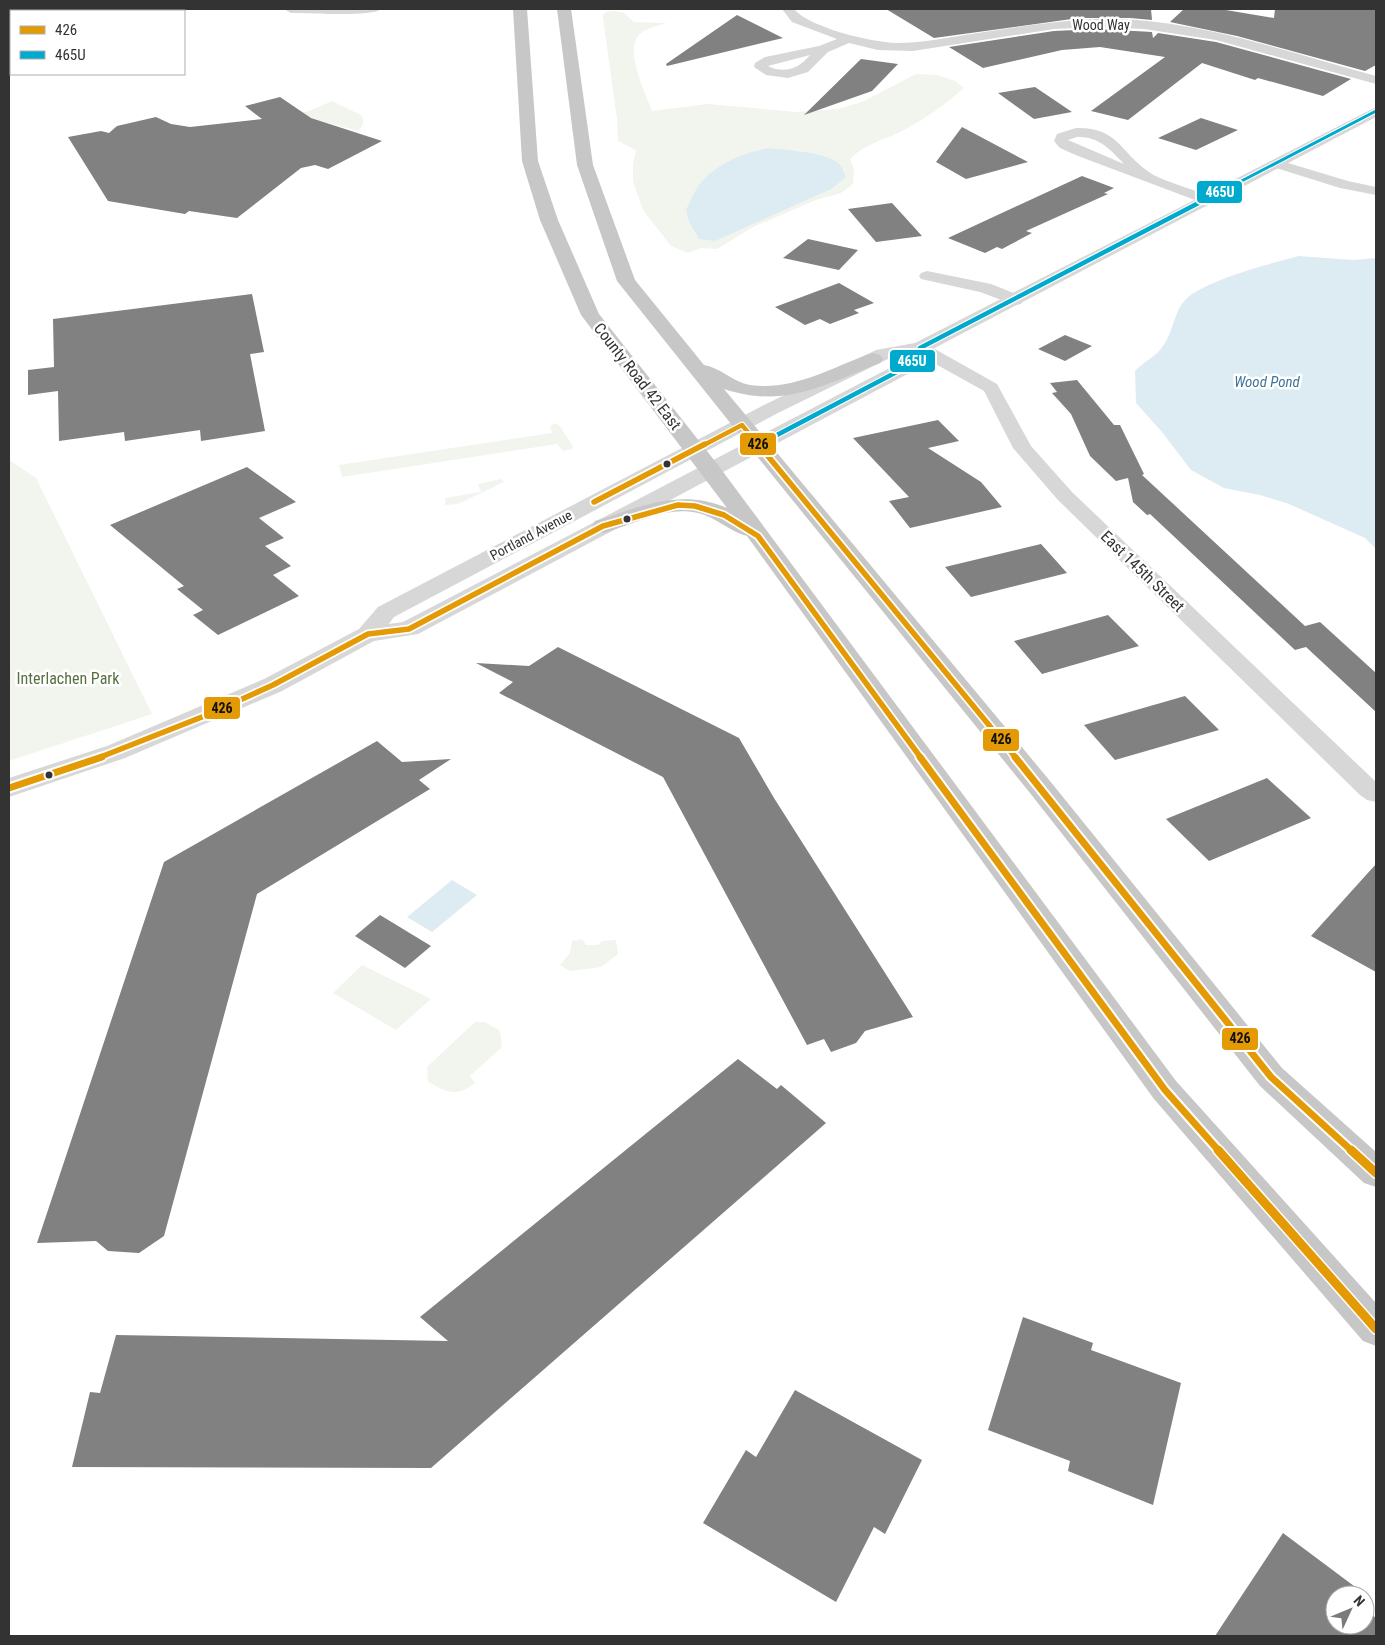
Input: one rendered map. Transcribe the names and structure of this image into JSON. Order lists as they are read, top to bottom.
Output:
{
  "streets": {
    "highway": ["County Road 42 East"],
    "street": ["Wood Way", "Portland Avenue", "East 145th Street"]
  },
  "crossings": [
    ["County Road 42 East", "Portland Avenue"],
    ["Portland Avenue", "East 145th Street"]
  ],
  "water": ["Wood Pond"],
  "parks": ["Interlachen Park"],
  "lines": ["transit line 465U", "transit line 426"],
  "legend": ["426", "465U"],
  "north": "top right"
}
